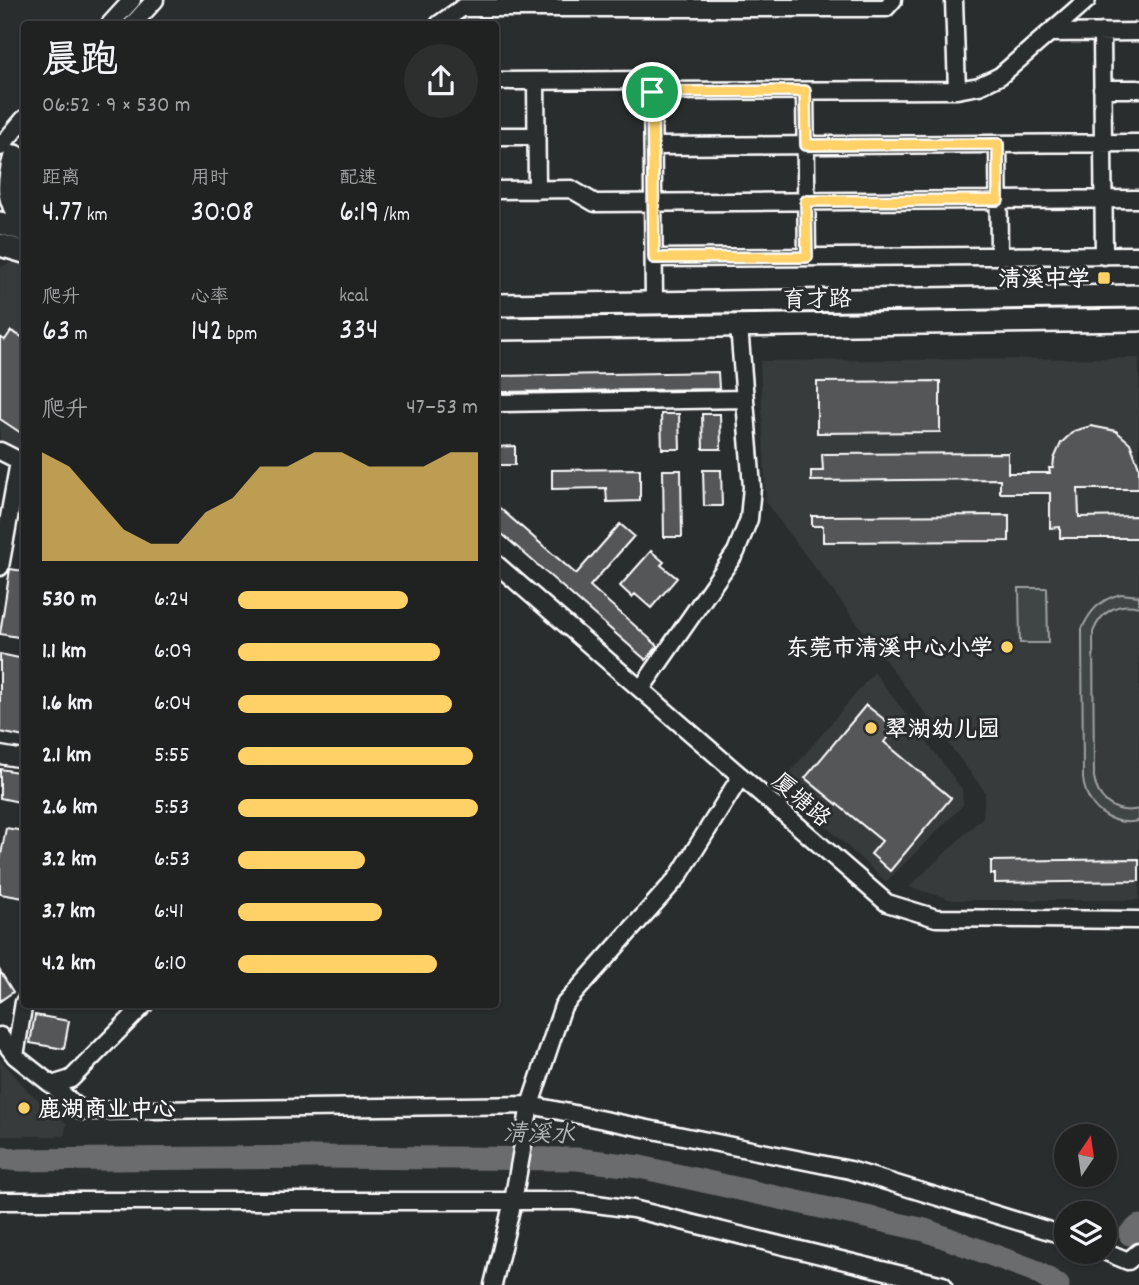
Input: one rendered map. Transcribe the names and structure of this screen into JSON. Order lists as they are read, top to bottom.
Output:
{
  "streets": {
    "main road": ["育才路"],
    "street": ["厦塘路"]
  },
  "water": ["清溪水"],
  "places": {
    "transit": ["清溪中学"],
    "other": ["东莞市清溪中心小学", "翠湖幼儿园", "鹿湖商业中心"]
  },
  "north": "top",
  "page": {
    "heading": ["晨跑", "06:52 · 9 × 530 m"],
    "stats": [
      ["距离", "4.77 km"],
      ["用时", "30:08"],
      ["配速", "6:19 /km"],
      ["爬升", "63 m"],
      ["心率", "142 bpm"],
      ["kcal", "334"]
    ],
    "chart": ["爬升", "47–53 m"],
    "list": [
      {
        "name": "530 m",
        "note": "6:24"
      },
      {
        "name": "1.1 km",
        "note": "6:09"
      },
      {
        "name": "1.6 km",
        "note": "6:04"
      },
      {
        "name": "2.1 km",
        "note": "5:55"
      },
      {
        "name": "2.6 km",
        "note": "5:53"
      },
      {
        "name": "3.2 km",
        "note": "6:53"
      },
      {
        "name": "3.7 km",
        "note": "6:41"
      },
      {
        "name": "4.2 km",
        "note": "6:10"
      }
    ]
  }
}
